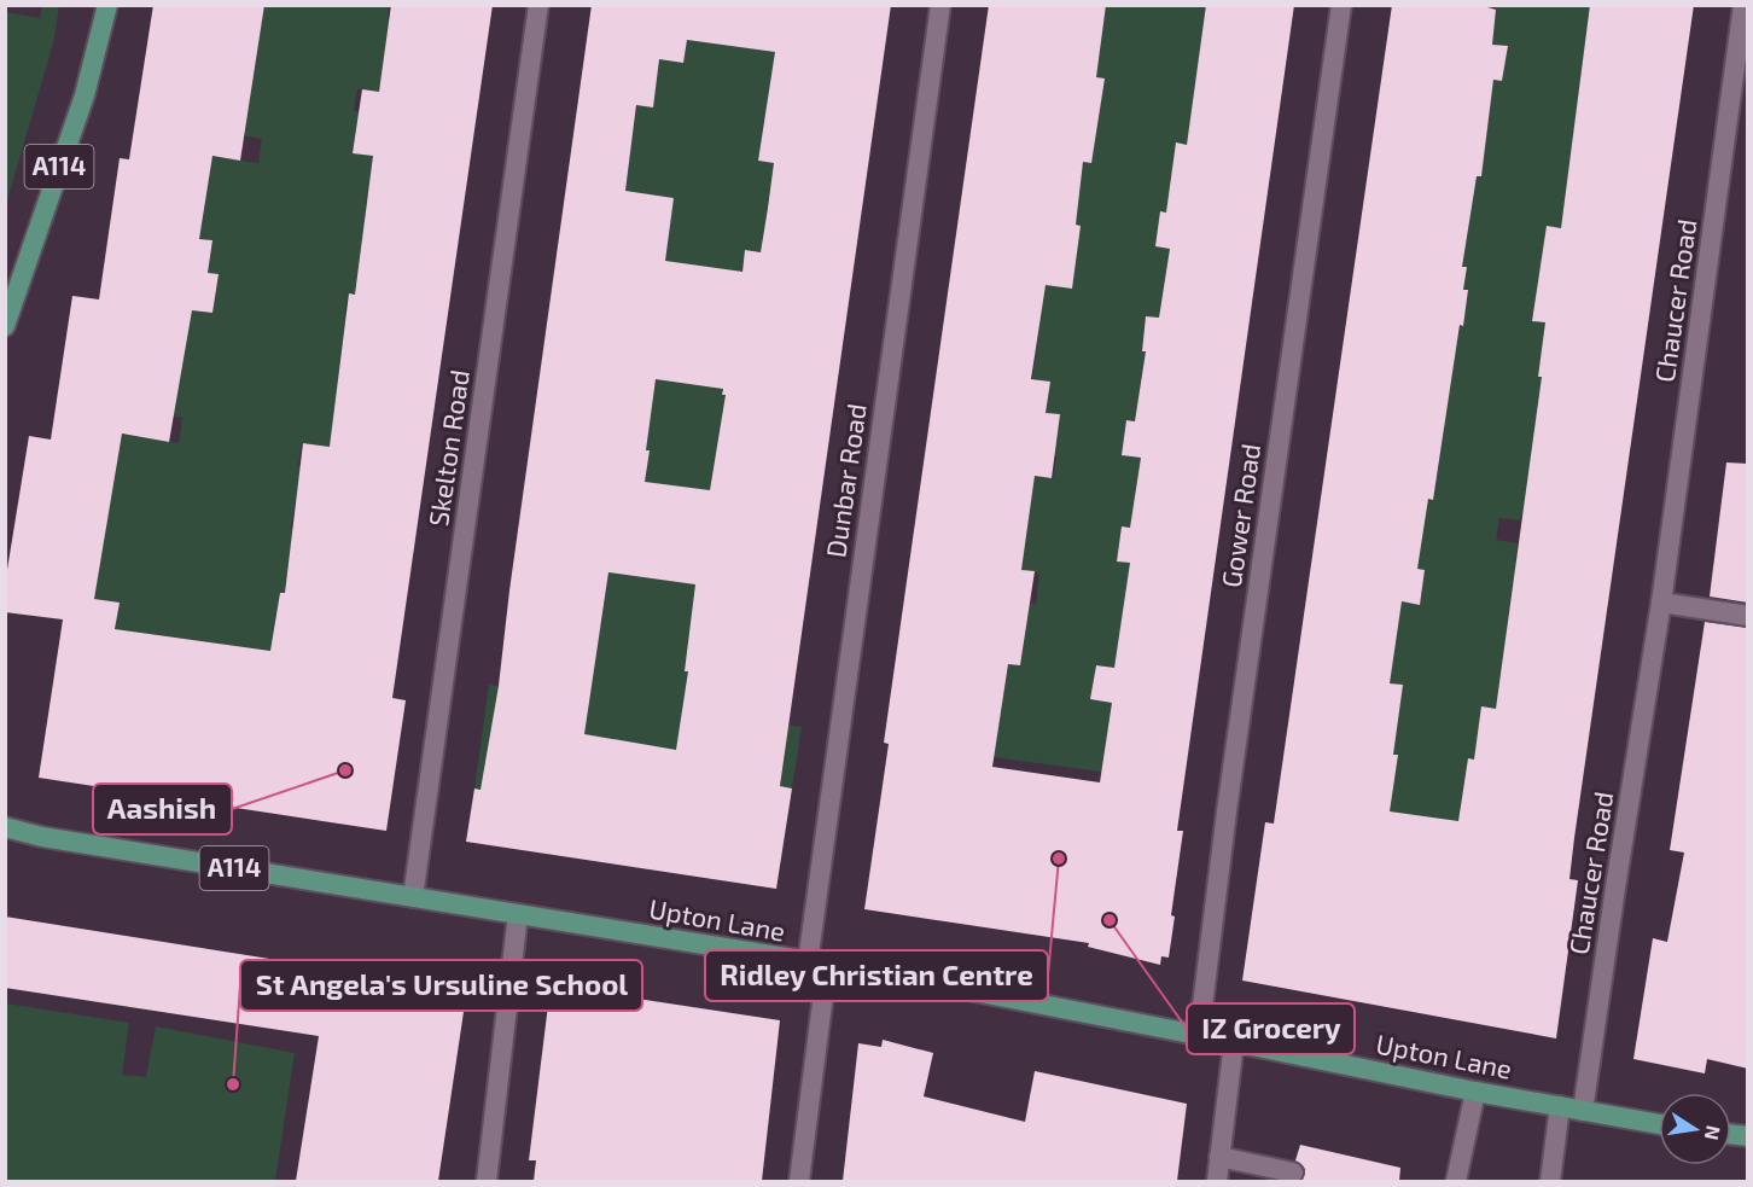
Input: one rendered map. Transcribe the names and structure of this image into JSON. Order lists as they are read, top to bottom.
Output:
{
  "streets": {
    "main road": ["A114", "Upton Lane"],
    "street": [
      "Chaucer Road",
      "Skelton Road",
      "Dunbar Road",
      "Gower Road"
    ]
  },
  "crossings": [
    ["Chaucer Road", "Upton Lane"],
    ["Skelton Road", "Upton Lane"],
    ["Dunbar Road", "Upton Lane"],
    ["Gower Road", "Upton Lane"]
  ],
  "places": [
    "Aashish",
    "Ridley Christian Centre",
    "IZ Grocery",
    "St Angela's Ursuline School"
  ],
  "north": "right"
}
